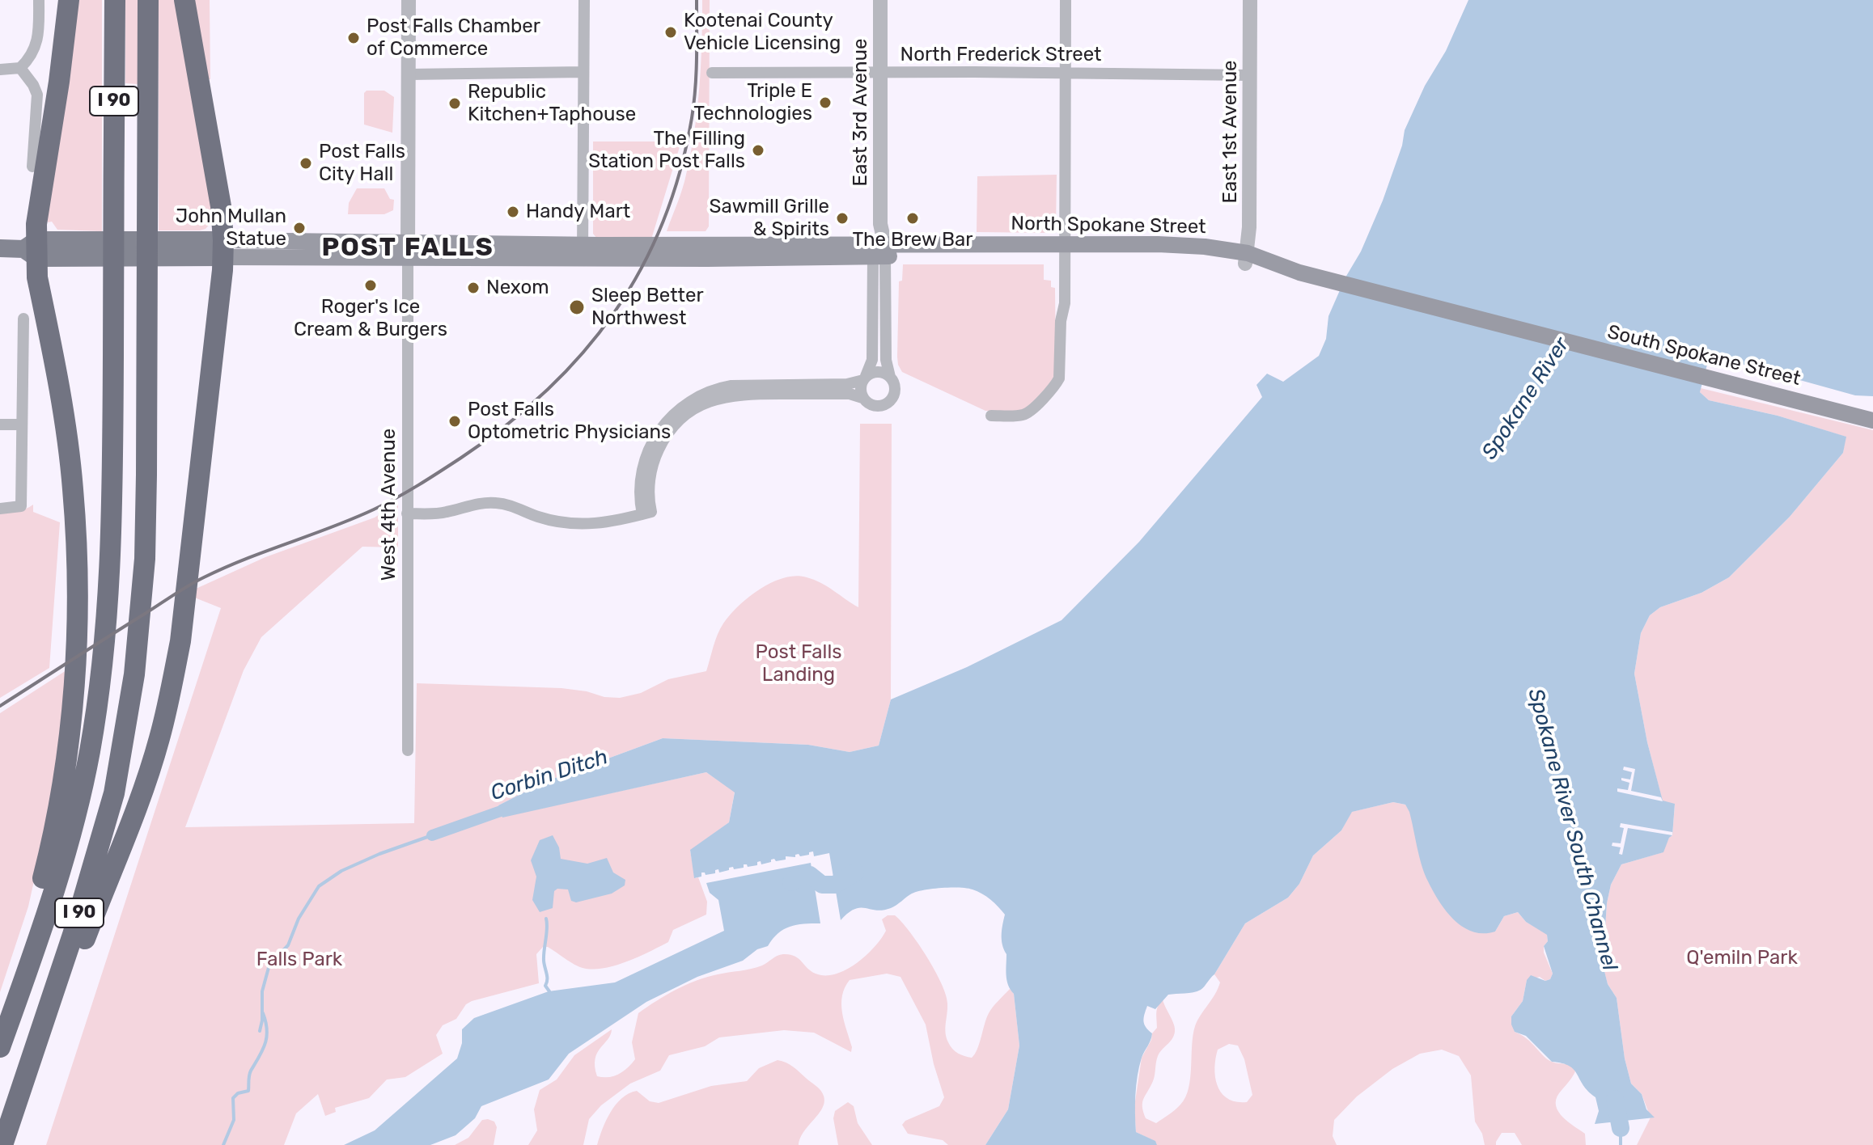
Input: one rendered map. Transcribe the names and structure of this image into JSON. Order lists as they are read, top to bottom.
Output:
{
  "streets": {
    "highway": ["I 90"],
    "main road": ["North Spokane Street", "South Spokane Street"],
    "street": [
      "North Frederick Street",
      "East 3rd Avenue",
      "East 1st Avenue",
      "West 4th Avenue"
    ]
  },
  "crossings": [
    ["North Frederick Street", "East 3rd Avenue"],
    ["North Frederick Street", "East 1st Avenue"],
    ["East 3rd Avenue", "North Spokane Street"],
    ["East 1st Avenue", "North Spokane Street"],
    ["North Spokane Street", "South Spokane Street"],
    ["North Spokane Street", "West 4th Avenue"]
  ],
  "districts": ["POST FALLS"],
  "water": ["Spokane River", "Corbin Ditch", "Spokane River South Channel"],
  "parks": ["Post Falls Landing", "Q'emiln Park", "Falls Park"],
  "places": [
    "Kootenai County Vehicle Licensing",
    "Post Falls Chamber of Commerce",
    "Triple E Technologies",
    "Republic Kitchen+Taphouse",
    "The Filling Station Post Falls",
    "Post Falls City Hall",
    "Handy Mart",
    "Sawmill Grille & Spirits",
    "The Brew Bar",
    "John Mullan Statue",
    "Roger's Ice Cream & Burgers",
    "Nexom",
    "Sleep Better Northwest",
    "Post Falls Optometric Physicians"
  ]
}
